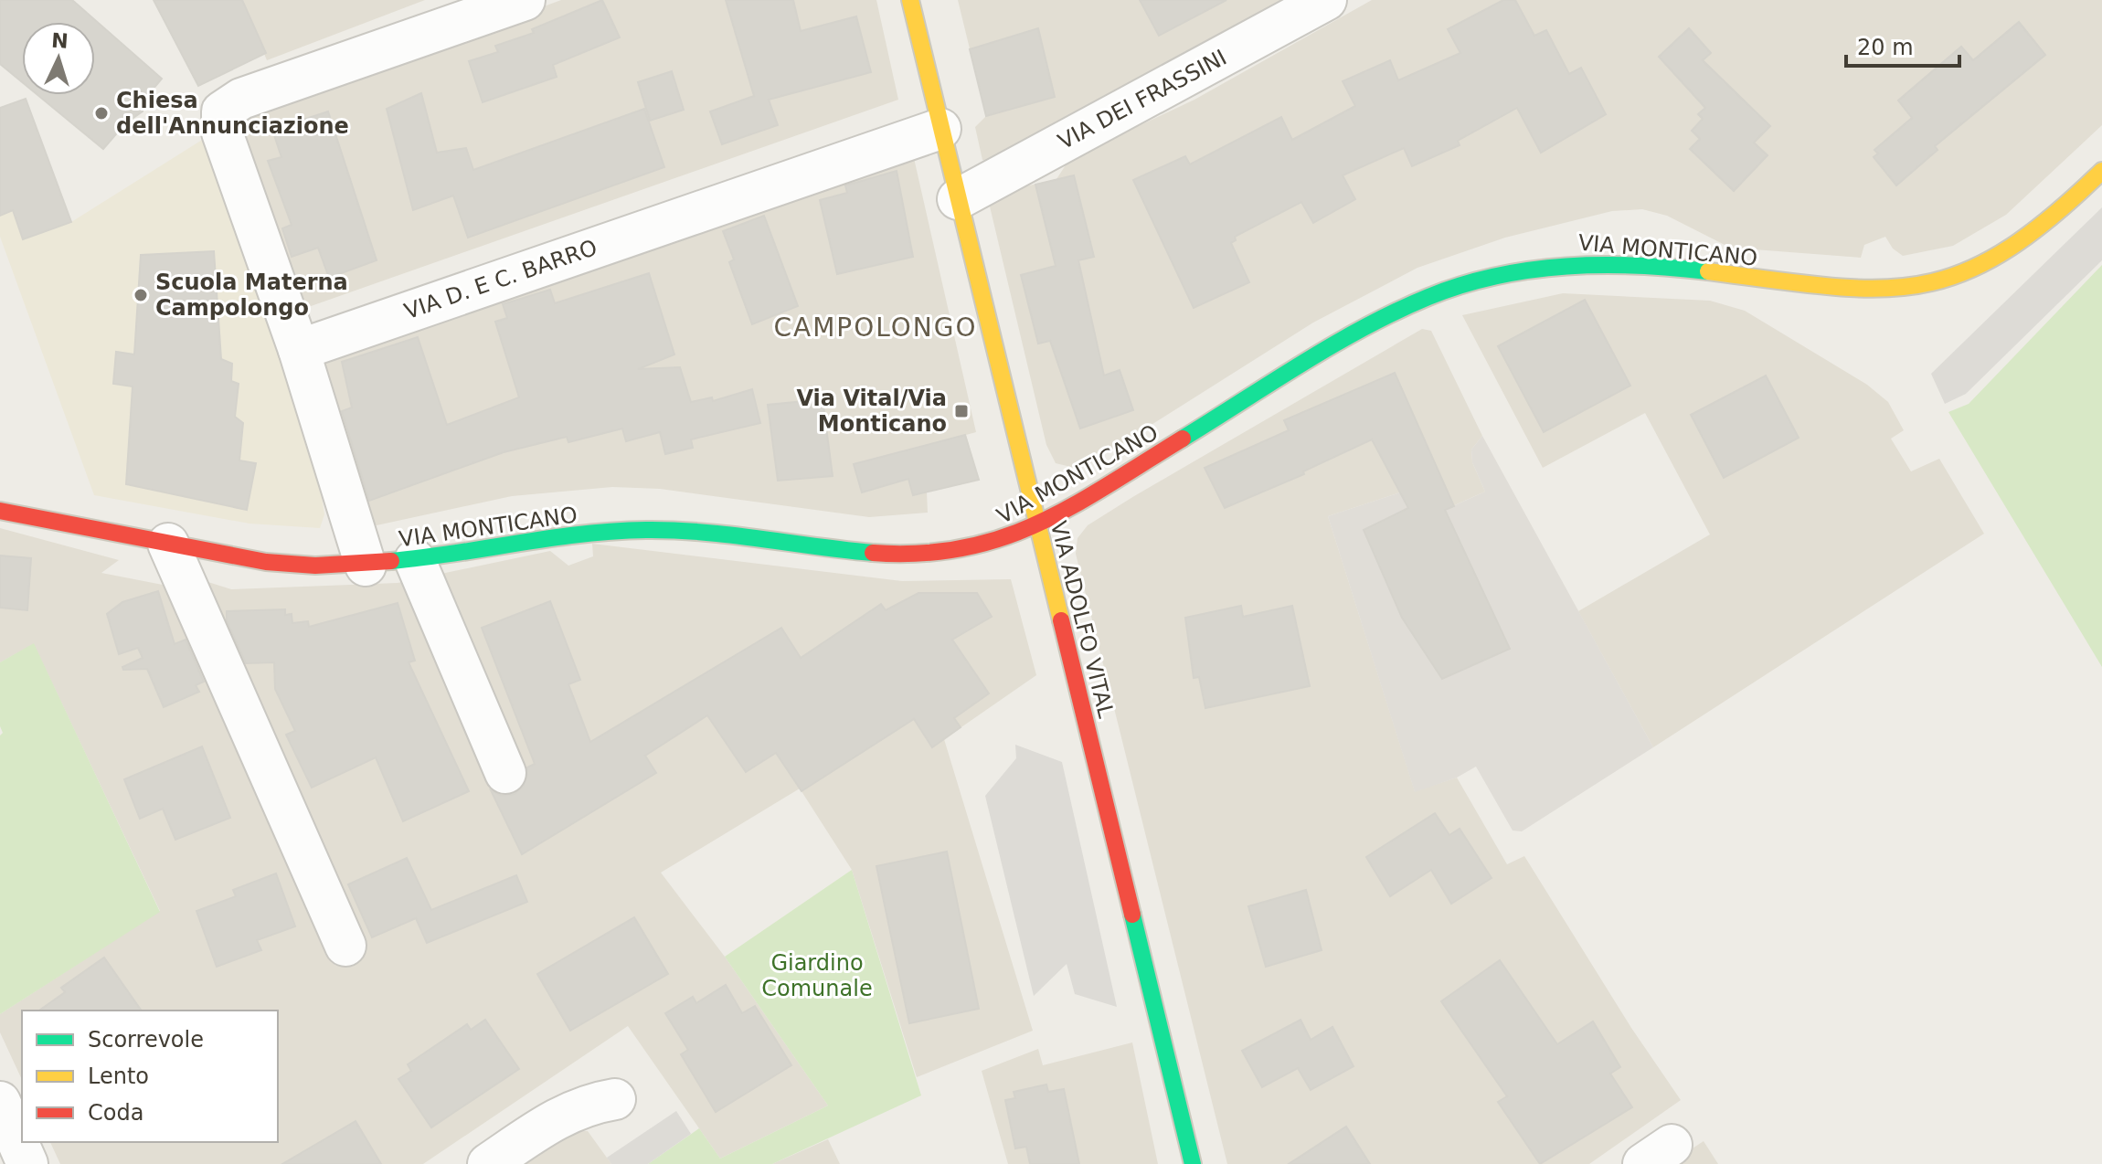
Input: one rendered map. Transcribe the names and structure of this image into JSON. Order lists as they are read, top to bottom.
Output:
{
  "streets": {
    "street": [
      "VIA DEI FRASSINI",
      "VIA MONTICANO",
      "VIA D. E C. BARRO",
      "VIA ADOLFO VITAL"
    ]
  },
  "crossings": [
    ["VIA DEI FRASSINI", "VIA ADOLFO VITAL"],
    ["VIA MONTICANO", "VIA ADOLFO VITAL"],
    ["VIA D. E C. BARRO", "VIA ADOLFO VITAL"]
  ],
  "districts": ["CAMPOLONGO"],
  "parks": ["Giardino Comunale"],
  "places": {
    "other": ["Chiesa dell'Annunciazione", "Scuola Materna Campolongo"],
    "transit": ["Via Vital/Via Monticano"]
  },
  "legend": ["Scorrevole", "Lento", "Coda"],
  "scale_bar": "20 m",
  "north": "top"
}
